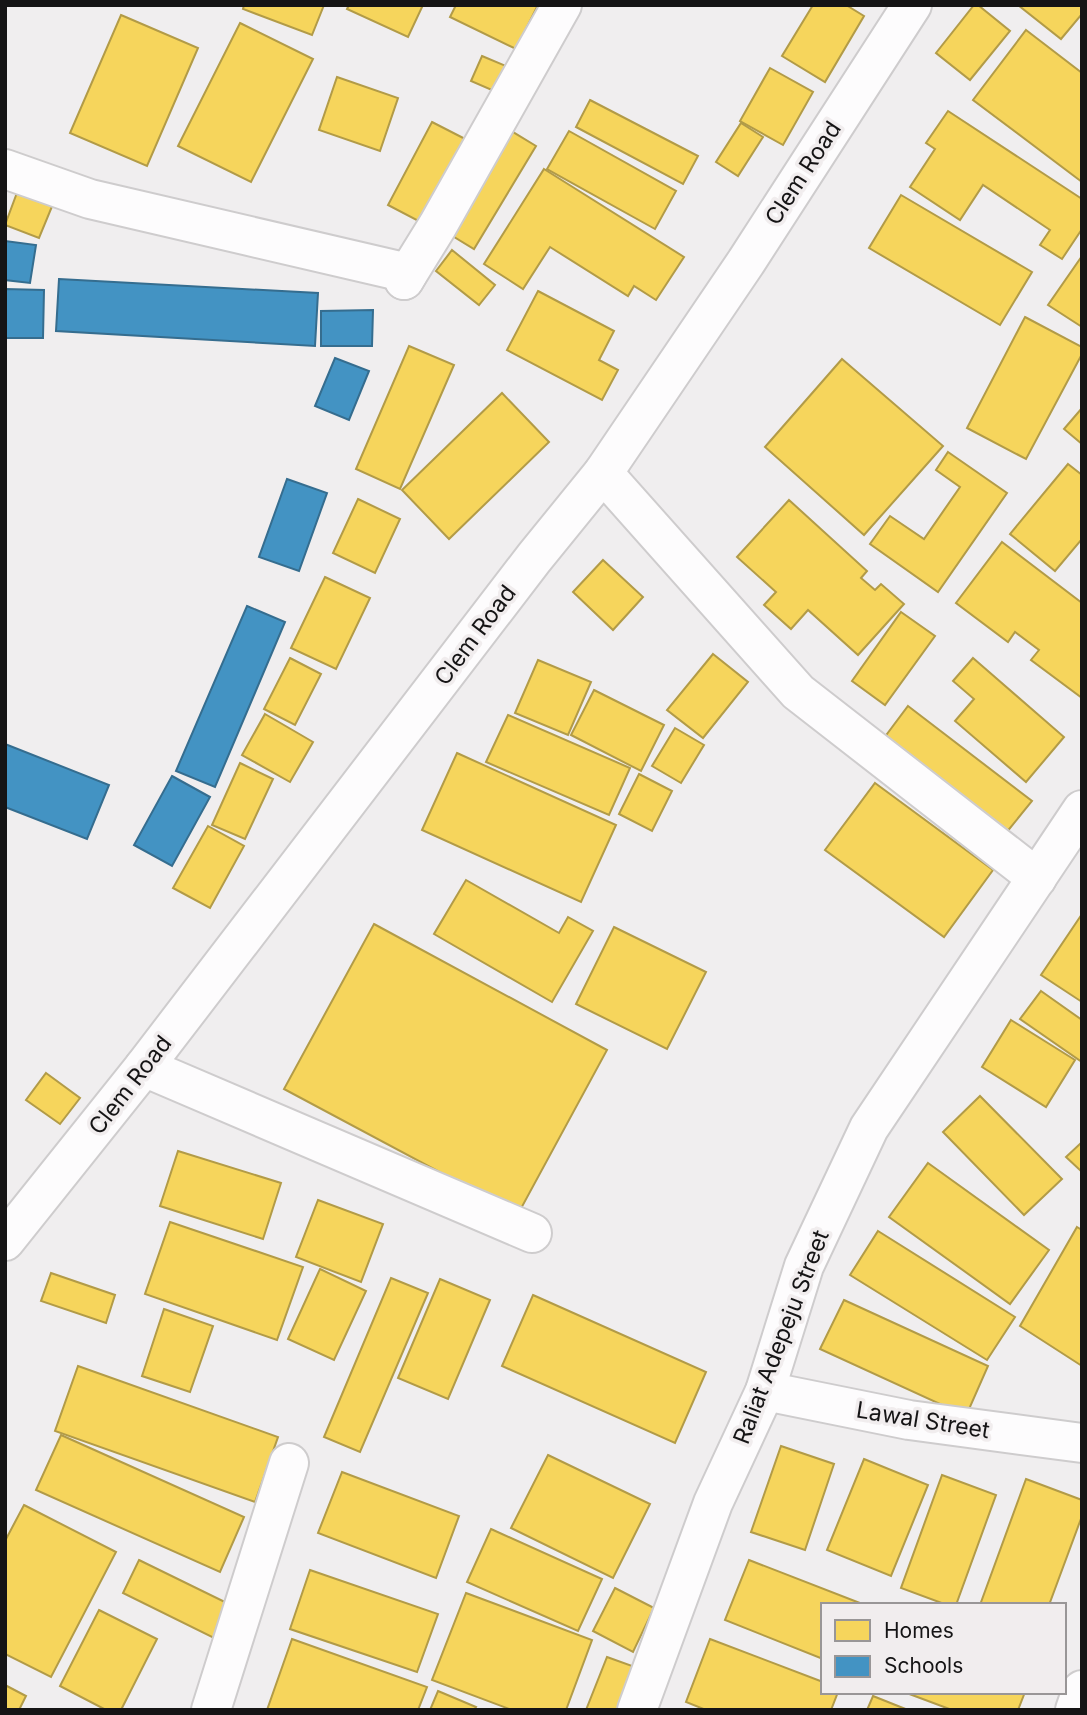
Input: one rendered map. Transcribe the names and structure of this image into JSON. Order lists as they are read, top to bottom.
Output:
{
  "streets": {
    "street": ["Clem Road", "Raliat Adepeju Street", "Lawal Street"]
  },
  "crossings": [
    ["Raliat Adepeju Street", "Lawal Street"]
  ],
  "legend": ["Homes", "Schools"]
}
